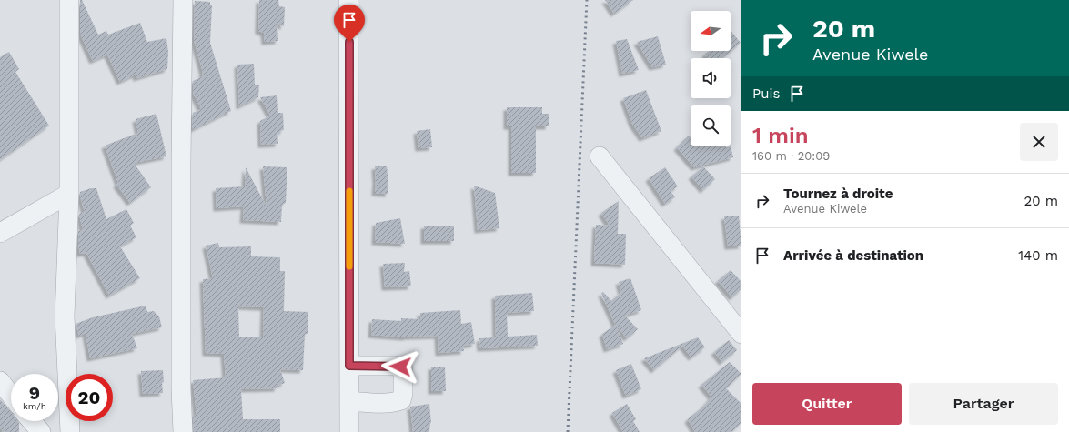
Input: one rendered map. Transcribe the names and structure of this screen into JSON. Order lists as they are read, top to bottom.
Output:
{
  "north": "left",
  "page": {
    "turn": ["20 m", "Avenue Kiwele"],
    "then": "Puis",
    "heading": ["1 min", "160 m · 20:09"],
    "list": [
      {
        "name": "Tournez à droite",
        "note": "Avenue Kiwele",
        "value": "20 m"
      },
      {
        "name": "Arrivée à destination",
        "value": "140 m"
      }
    ],
    "speed": "9 km/h",
    "limit": "20",
    "buttons": ["Quitter", "Partager"]
  }
}
